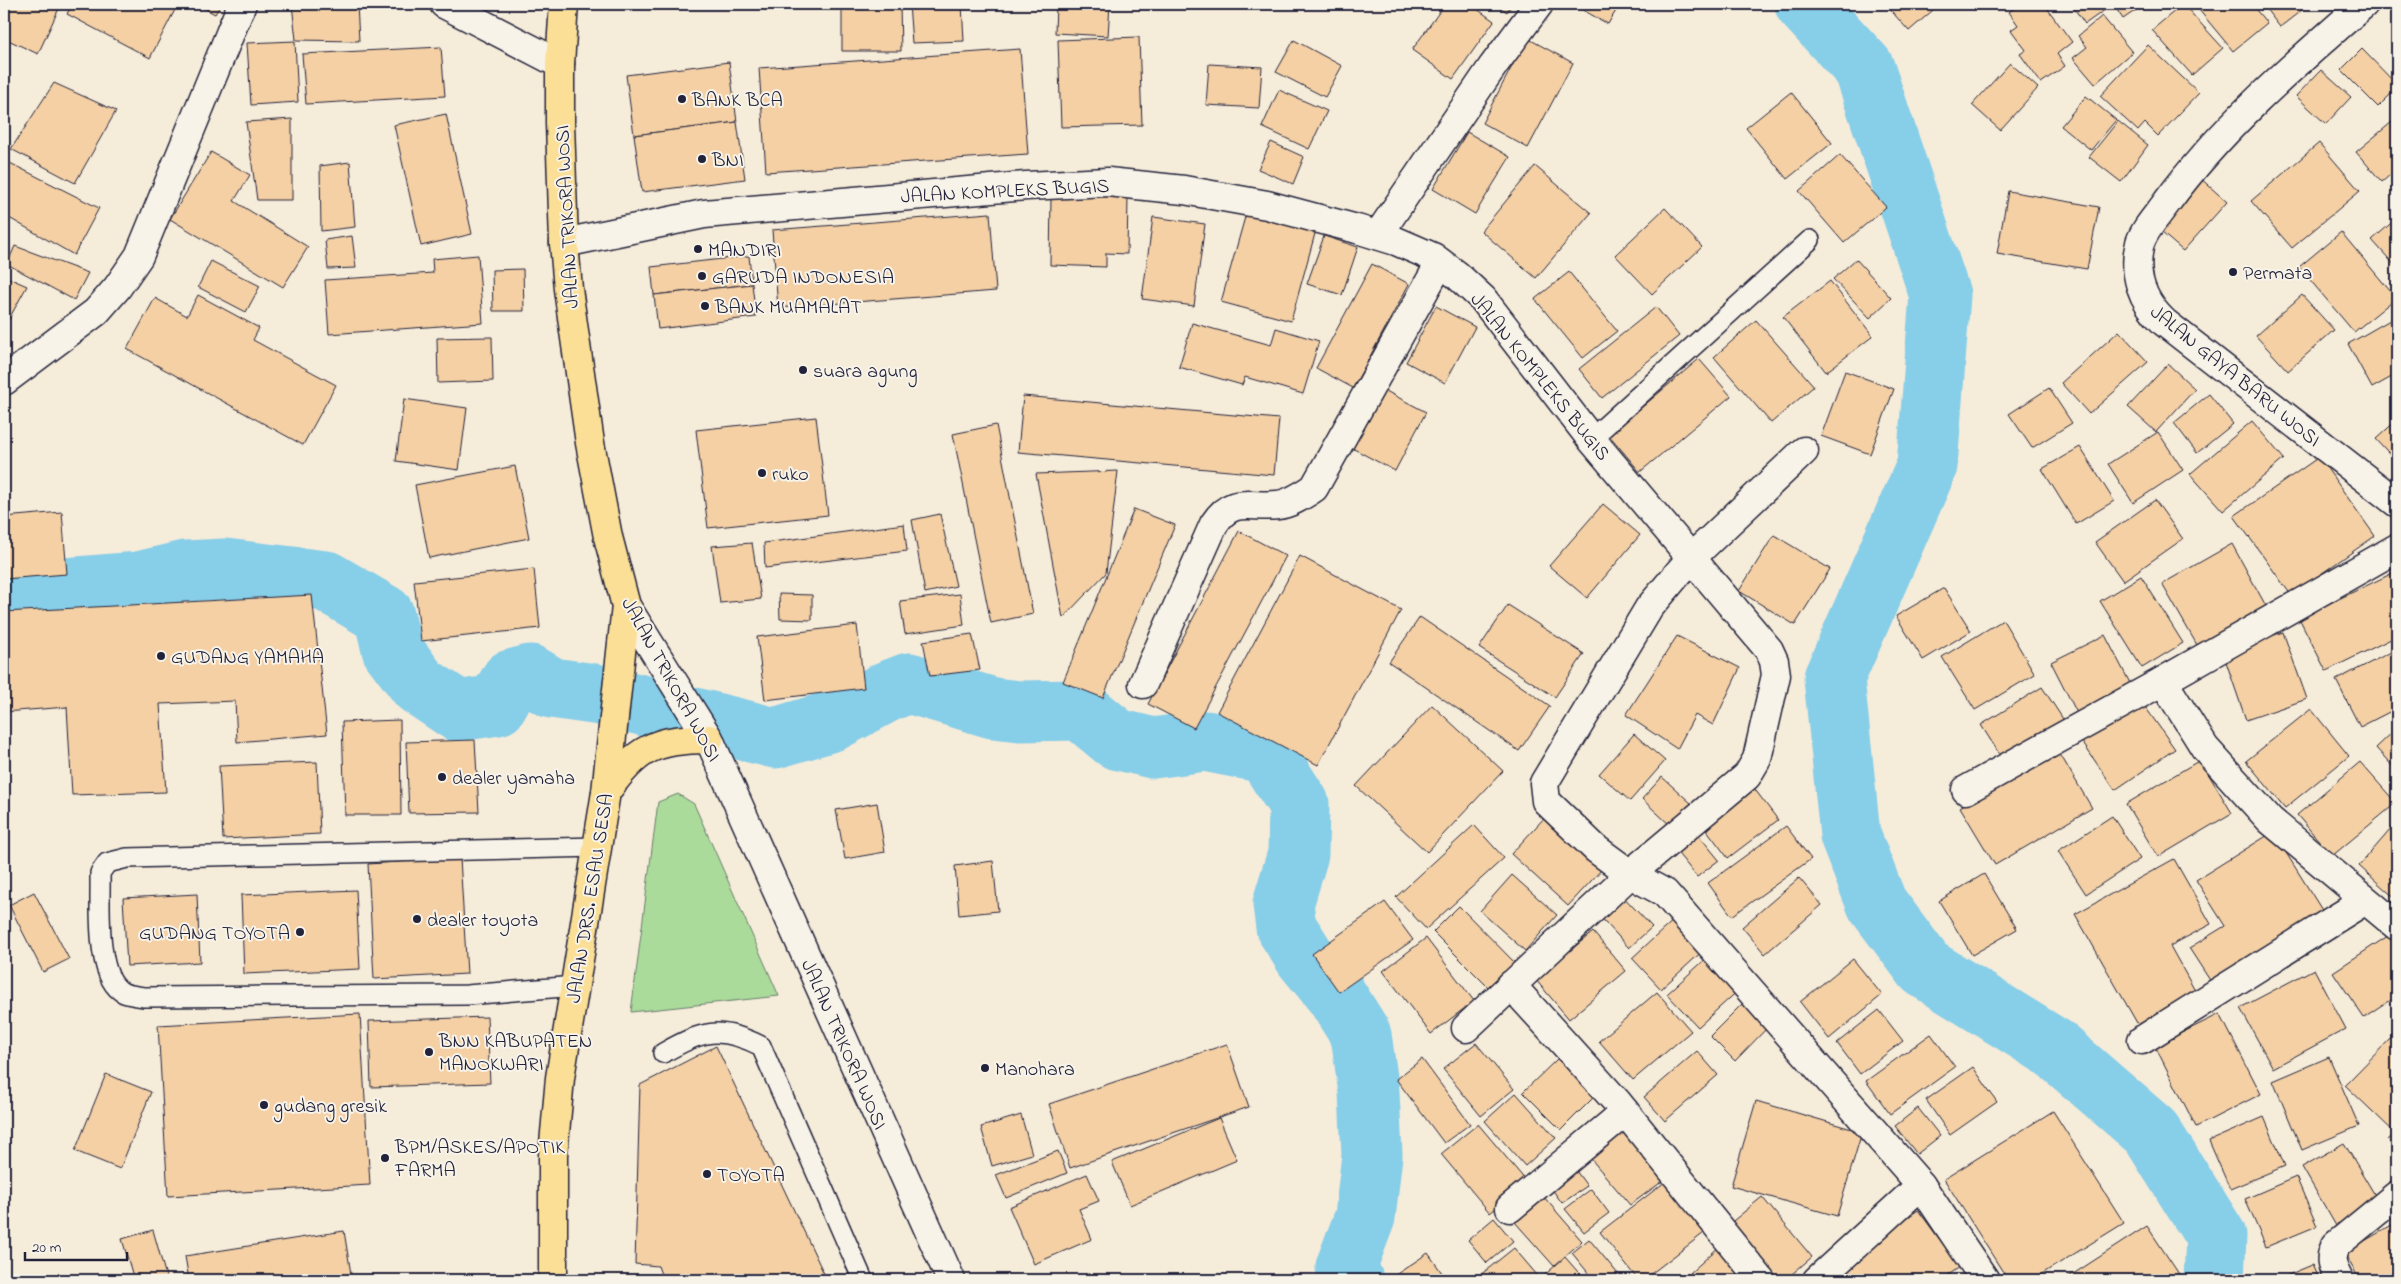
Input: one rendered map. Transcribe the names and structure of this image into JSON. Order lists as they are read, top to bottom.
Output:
{
  "streets": {
    "highway": ["JALAN TRIKORA WOSI", "JALAN DRS. ESAU SESA"],
    "street": ["JALAN KOMPLEKS BUGIS", "JALAN GAYA BARU WOSI"]
  },
  "crossings": [
    ["JALAN KOMPLEKS BUGIS", "JALAN TRIKORA WOSI"],
    ["JALAN TRIKORA WOSI", "JALAN DRS. ESAU SESA"]
  ],
  "places": [
    "BANK BCA",
    "BNI",
    "MANDIRI",
    "Permata",
    "GARUDA INDONESIA",
    "BANK MUAMALAT",
    "suara agung",
    "ruko",
    "GUDANG YAMAHA",
    "dealer yamaha",
    "dealer toyota",
    "GUDANG TOYOTA",
    "BNN KABUPATEN MANOKWARI",
    "Manohara",
    "gudang gresik",
    "BPM/ASKES/APOTIK FARMA",
    "TOYOTA"
  ],
  "scale_bar": "20 m"
}
